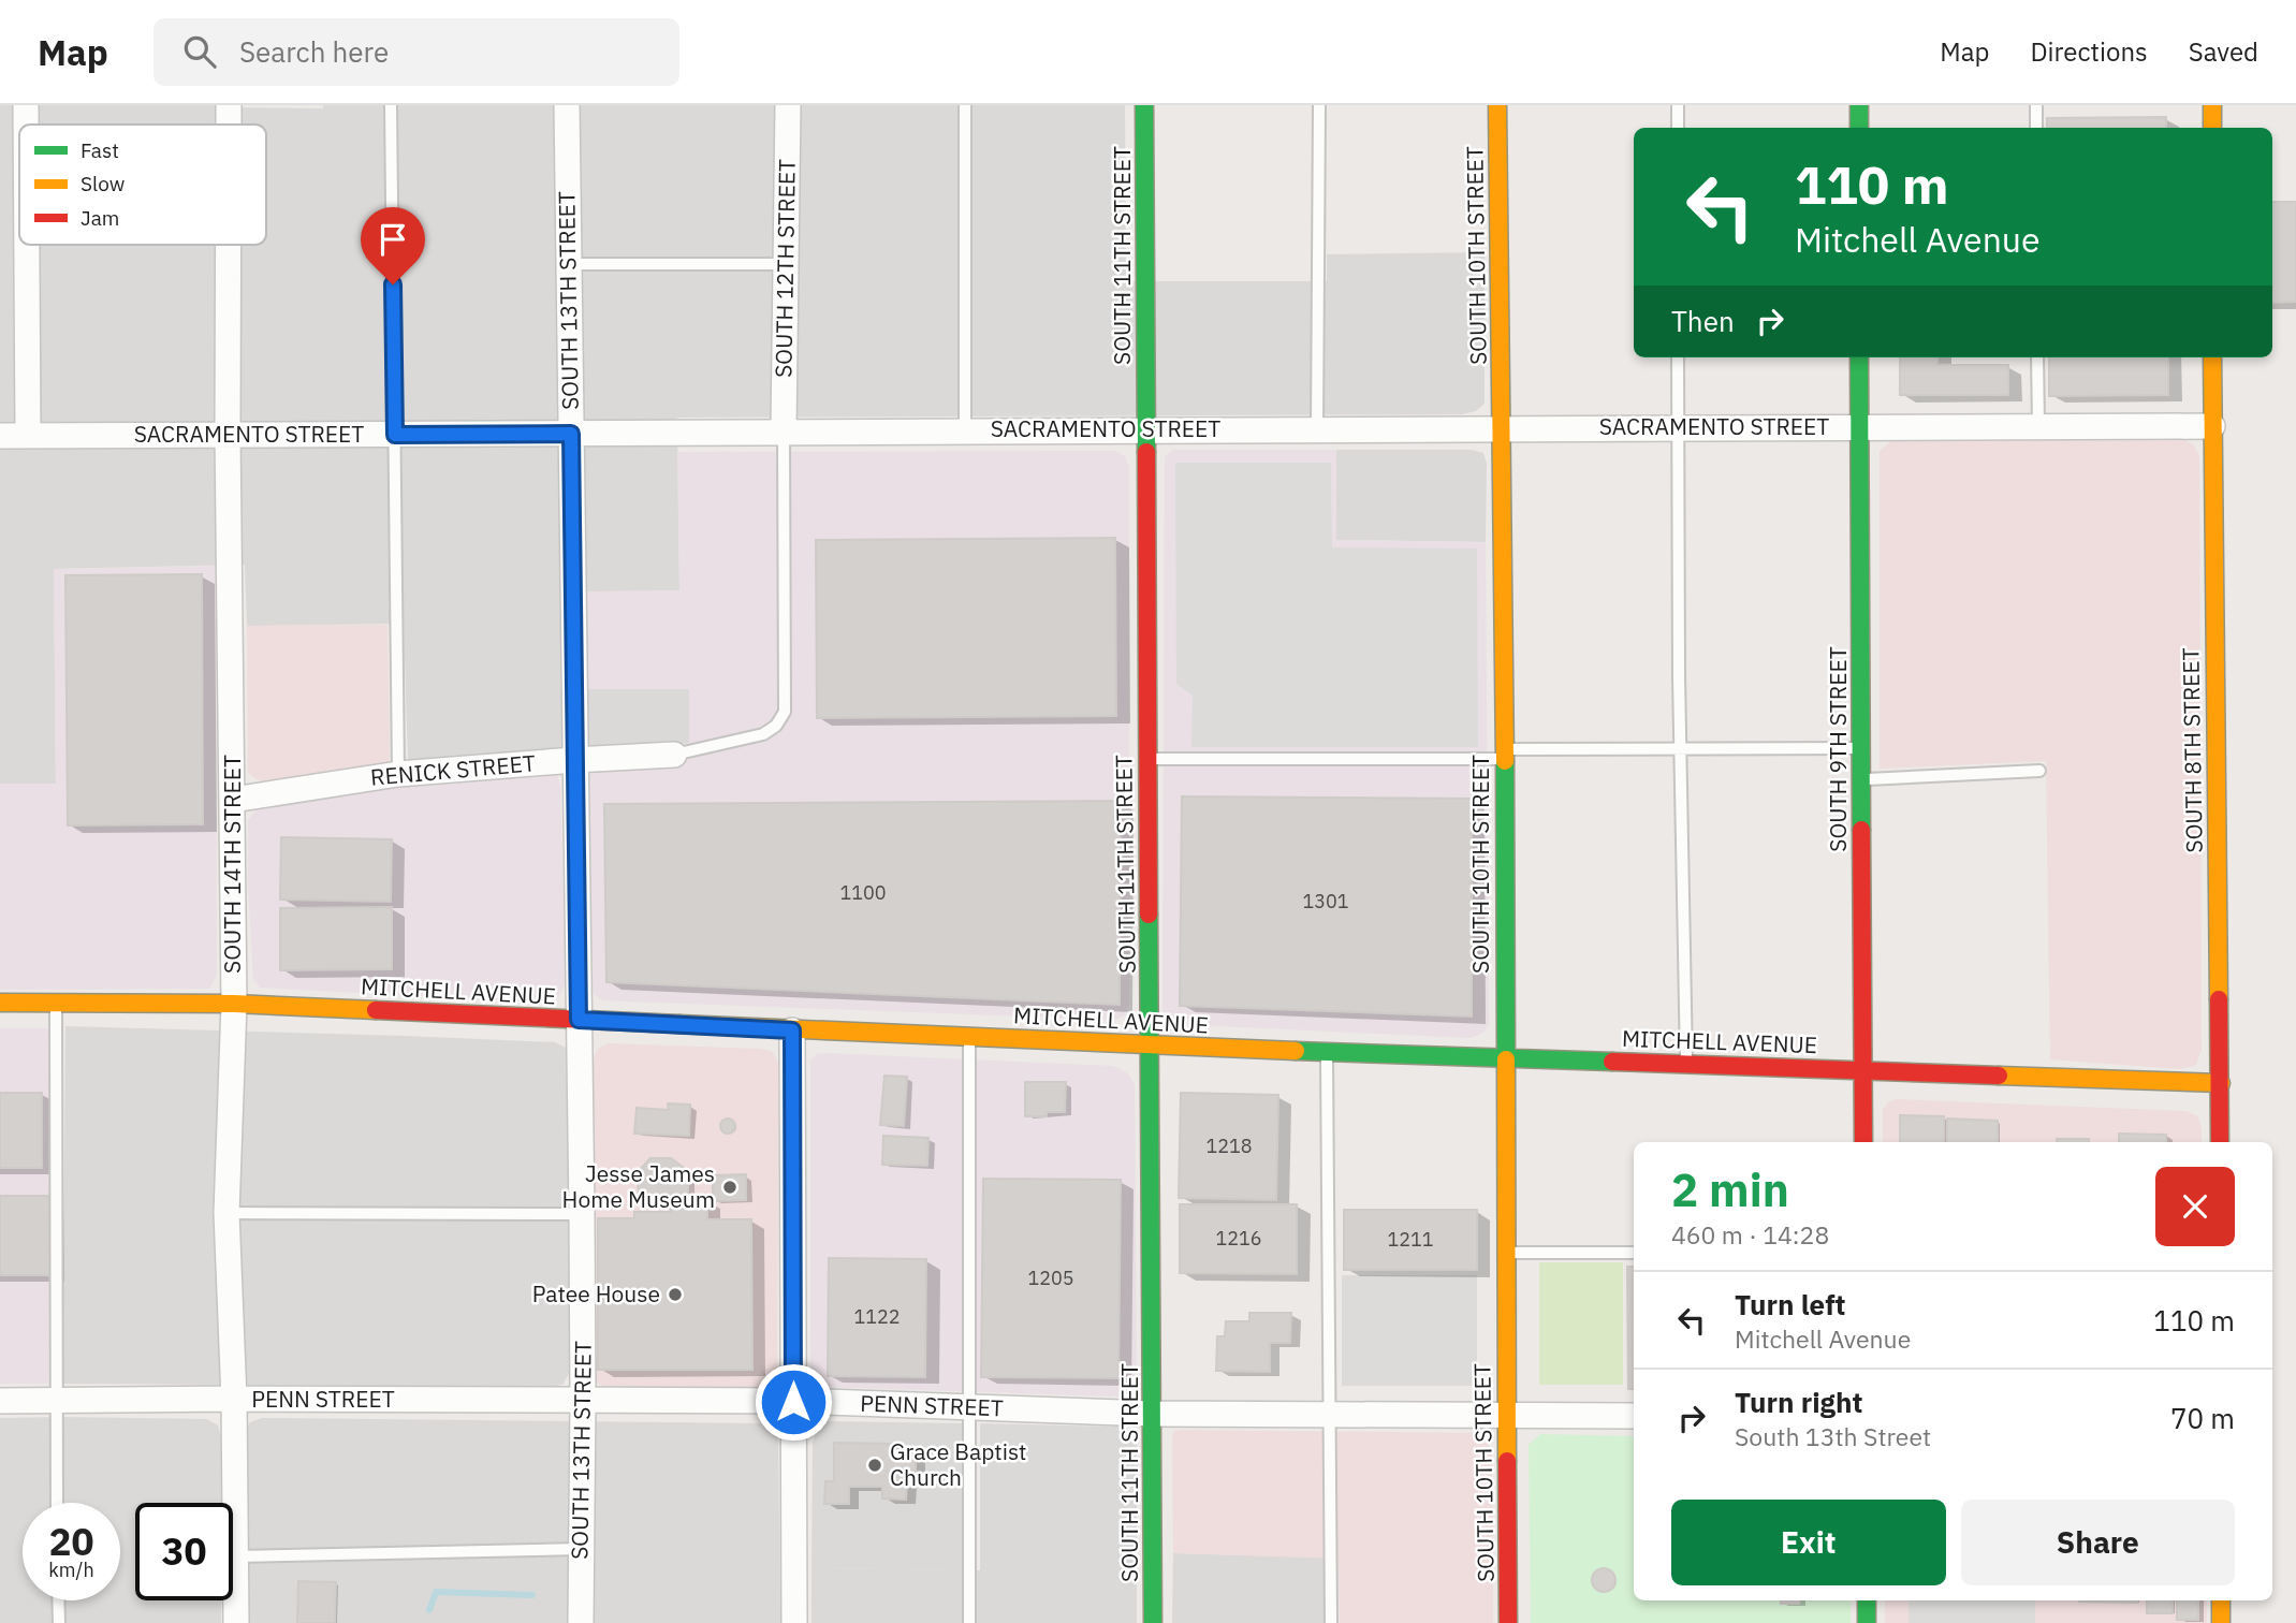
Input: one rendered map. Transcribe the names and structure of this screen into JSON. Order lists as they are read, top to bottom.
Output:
{
  "streets": {
    "main road": [
      "SOUTH 11TH STREET",
      "SOUTH 10TH STREET",
      "SOUTH 9TH STREET",
      "SOUTH 8TH STREET",
      "MITCHELL AVENUE"
    ],
    "street": [
      "SOUTH 12TH STREET",
      "SOUTH 13TH STREET",
      "SACRAMENTO STREET",
      "RENICK STREET",
      "SOUTH 14TH STREET",
      "PENN STREET"
    ]
  },
  "crossings": [
    ["SOUTH 11TH STREET", "SACRAMENTO STREET"],
    ["SOUTH 11TH STREET", "MITCHELL AVENUE"],
    ["SOUTH 11TH STREET", "PENN STREET"],
    ["SOUTH 10TH STREET", "SACRAMENTO STREET"],
    ["SOUTH 10TH STREET", "MITCHELL AVENUE"],
    ["SOUTH 10TH STREET", "PENN STREET"],
    ["SOUTH 12TH STREET", "SACRAMENTO STREET"],
    ["SOUTH 13TH STREET", "SACRAMENTO STREET"],
    ["SOUTH 13TH STREET", "RENICK STREET"],
    ["SOUTH 13TH STREET", "MITCHELL AVENUE"],
    ["SOUTH 13TH STREET", "PENN STREET"],
    ["SACRAMENTO STREET", "SOUTH 9TH STREET"],
    ["SACRAMENTO STREET", "SOUTH 8TH STREET"],
    ["SACRAMENTO STREET", "SOUTH 14TH STREET"],
    ["SOUTH 9TH STREET", "MITCHELL AVENUE"],
    ["SOUTH 8TH STREET", "MITCHELL AVENUE"],
    ["RENICK STREET", "SOUTH 14TH STREET"],
    ["SOUTH 14TH STREET", "MITCHELL AVENUE"],
    ["SOUTH 14TH STREET", "PENN STREET"]
  ],
  "places": ["Jesse James Home Museum", "Patee House", "Grace Baptist Church"],
  "house_numbers": [
    "1100",
    "1301",
    "1218",
    "1216",
    "1211",
    "1205",
    "1122"
  ],
  "legend": ["Fast", "Slow", "Jam"],
  "page": {
    "header": "Map",
    "search": "Search here",
    "nav": ["Map", "Directions", "Saved"],
    "turn": ["110 m", "Mitchell Avenue"],
    "then": "Then",
    "heading": ["2 min", "460 m · 14:28"],
    "list": [
      {
        "name": "Turn left",
        "note": "Mitchell Avenue",
        "value": "110 m"
      },
      {
        "name": "Turn right",
        "note": "South 13th Street",
        "value": "70 m"
      }
    ],
    "buttons": ["Exit", "Share"],
    "speed": "20 km/h",
    "limit": "30"
  }
}
